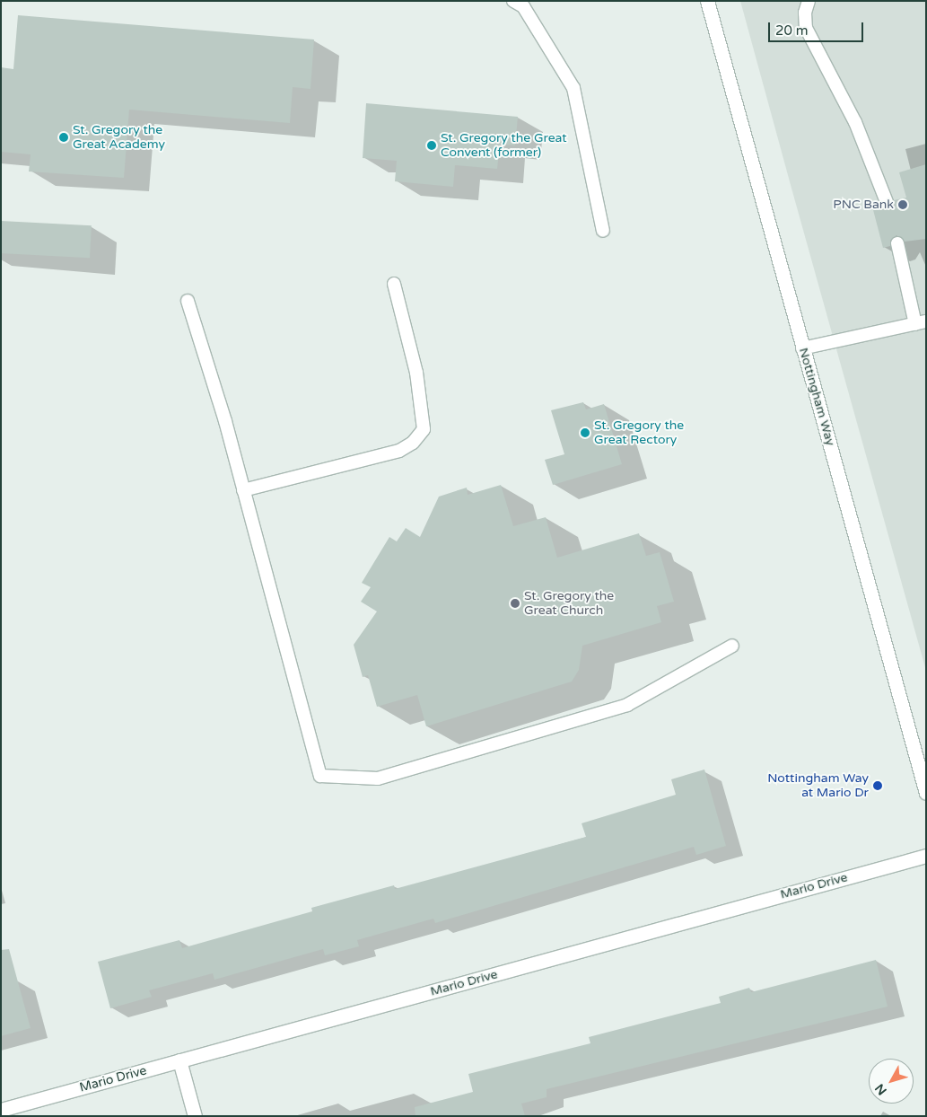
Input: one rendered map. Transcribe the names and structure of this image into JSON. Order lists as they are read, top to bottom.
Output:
{
  "streets": {
    "street": ["Nottingham Way", "Mario Drive"]
  },
  "places": [
    "St. Gregory the Great Academy",
    "St. Gregory the Great Convent (former)",
    "PNC Bank",
    "St. Gregory the Great Rectory",
    "St. Gregory the Great Church",
    "Nottingham Way at Mario Dr"
  ],
  "scale_bar": "20 m",
  "north": "bottom left"
}
